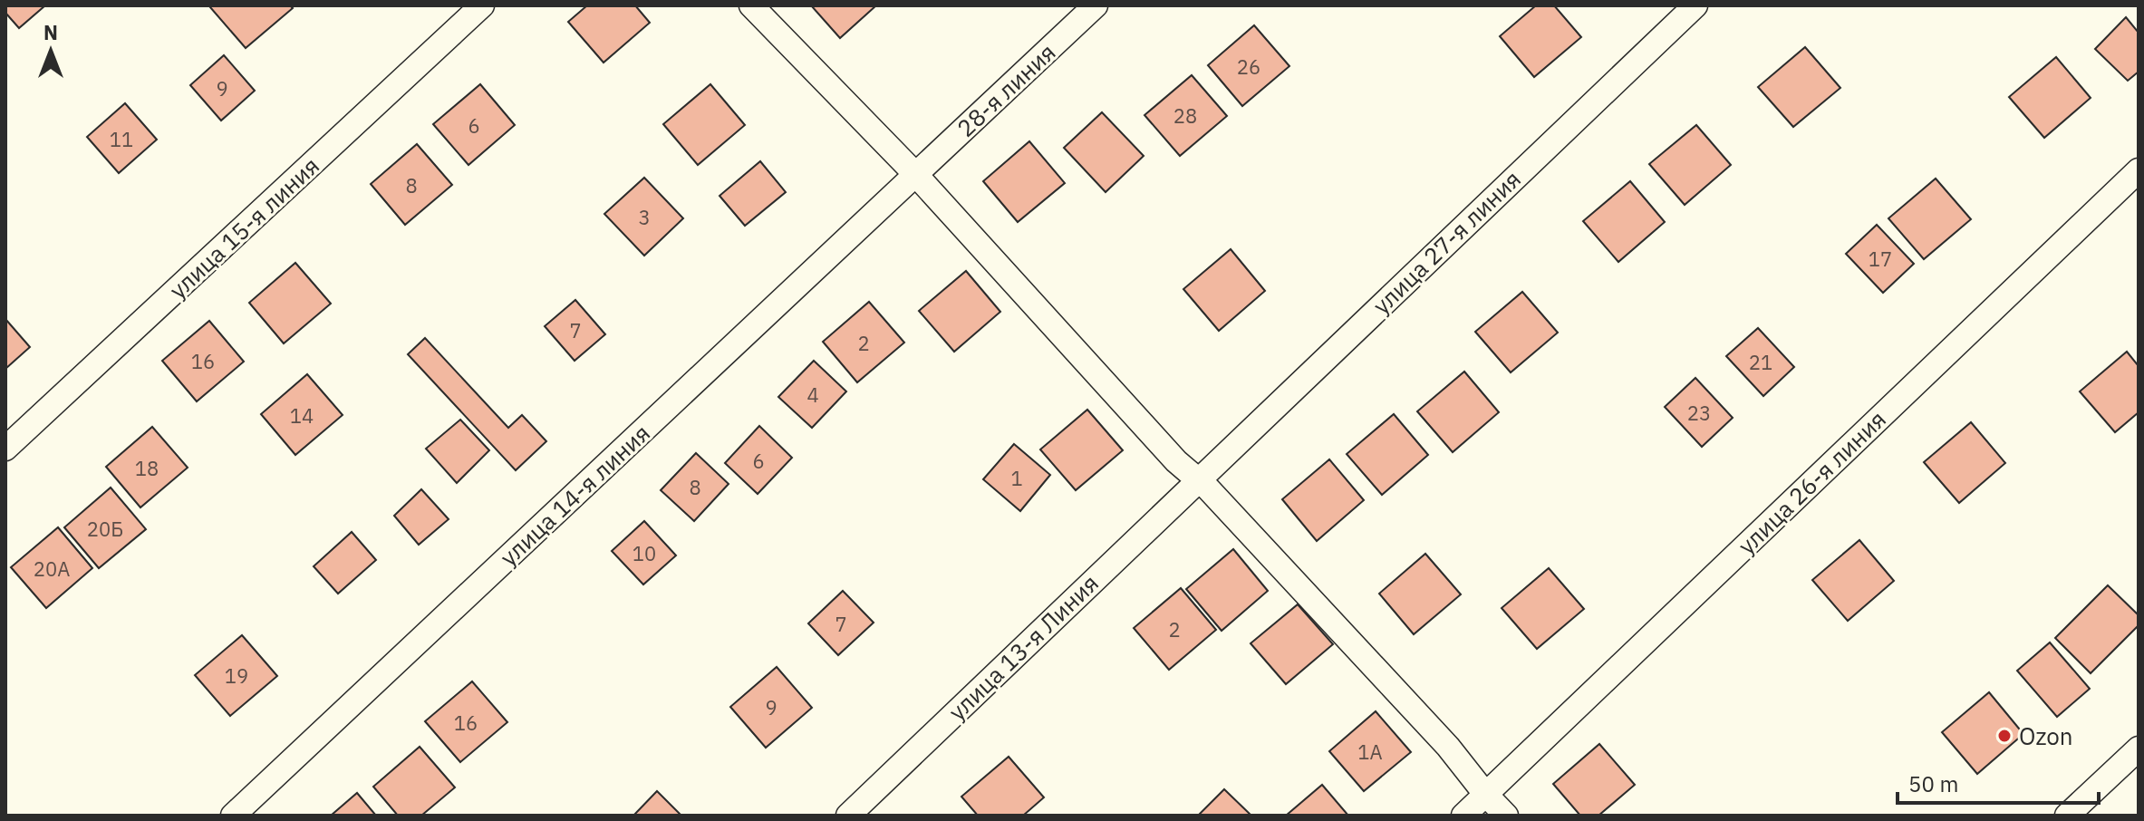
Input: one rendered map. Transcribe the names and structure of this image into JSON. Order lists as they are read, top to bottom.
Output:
{
  "streets": {
    "street": [
      "28-я линия",
      "улица 15-я линия",
      "улица 27-я линия",
      "улица 26-я линия",
      "улица 14-я линия",
      "улица 13-я Линия"
    ]
  },
  "crossings": [
    ["28-я линия", "улица 14-я линия"],
    ["улица 27-я линия", "улица 13-я Линия"]
  ],
  "places": ["Ozon"],
  "house_numbers": [
    "26",
    "9",
    "28",
    "6",
    "11",
    "8",
    "3",
    "17",
    "7",
    "2",
    "16",
    "21",
    "4",
    "23",
    "14",
    "6",
    "18",
    "1",
    "8",
    "20Б",
    "10",
    "20А",
    "7",
    "2",
    "19",
    "9",
    "16",
    "1А"
  ],
  "scale_bar": "50 m",
  "north": "top"
}
